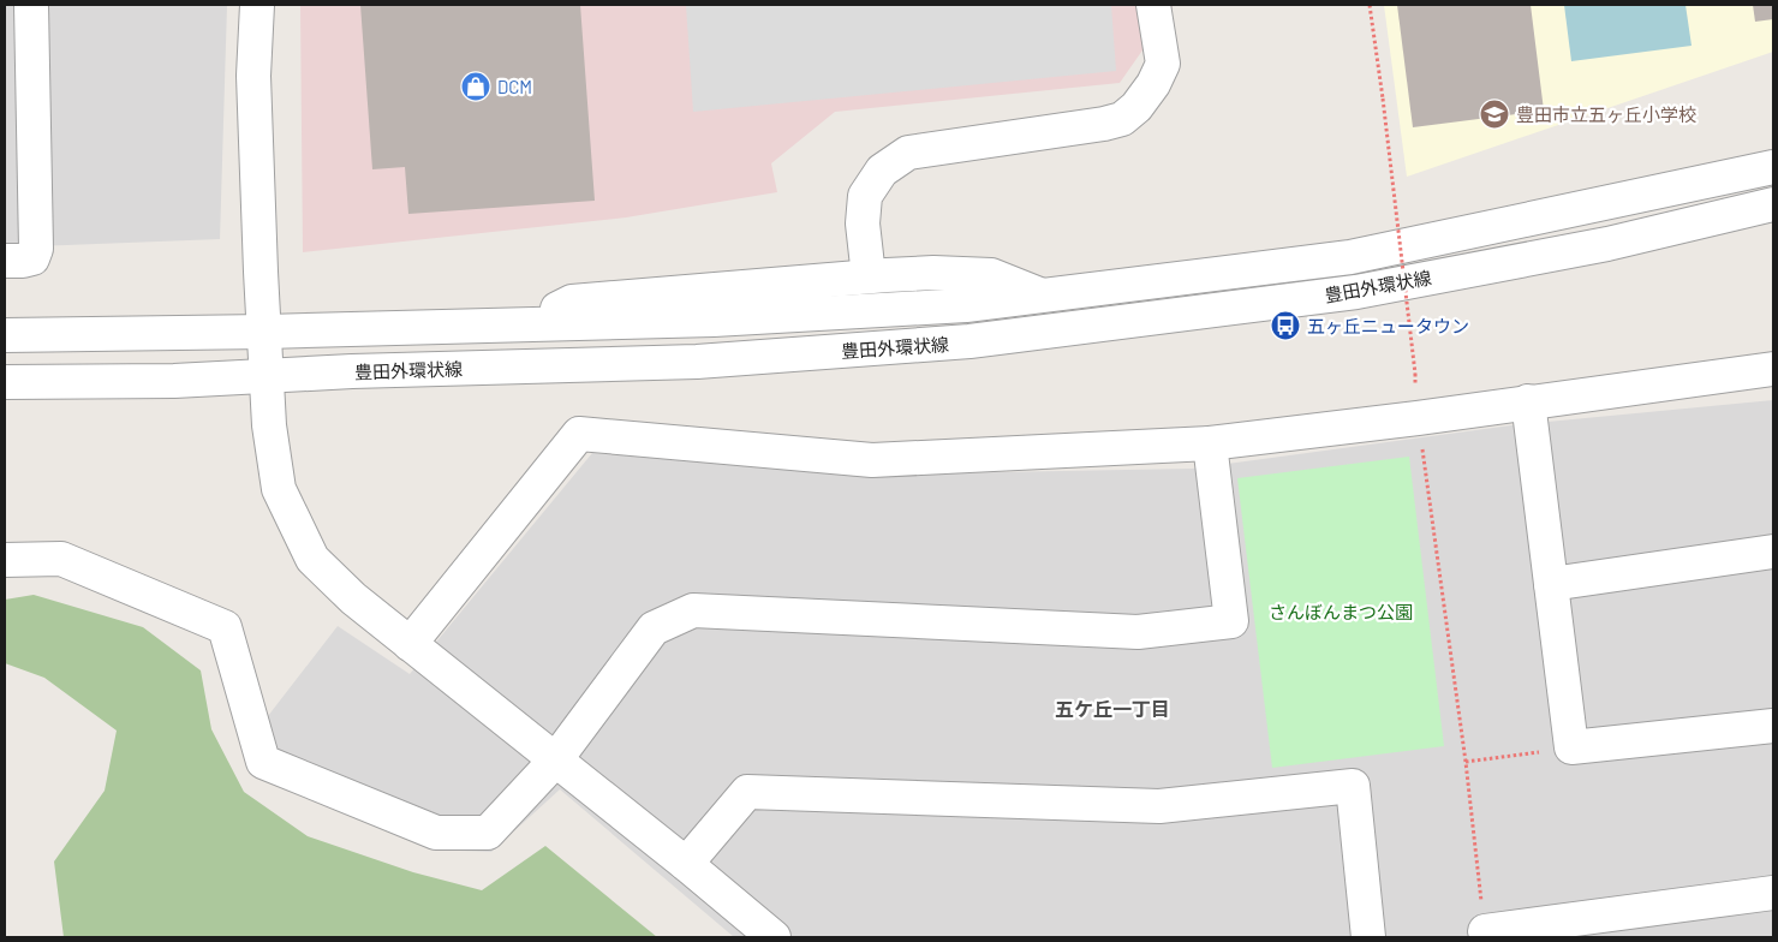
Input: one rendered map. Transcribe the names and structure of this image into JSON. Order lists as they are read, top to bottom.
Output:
{
  "streets": {
    "street": ["豊田外環状線"]
  },
  "districts": ["五ケ丘一丁目"],
  "parks": ["さんぼんまつ公園"],
  "places": {
    "shop": ["DCM"],
    "school or university": ["豊田市立五ヶ丘小学校"],
    "bus stop": ["五ヶ丘ニュータウン"]
  }
}
